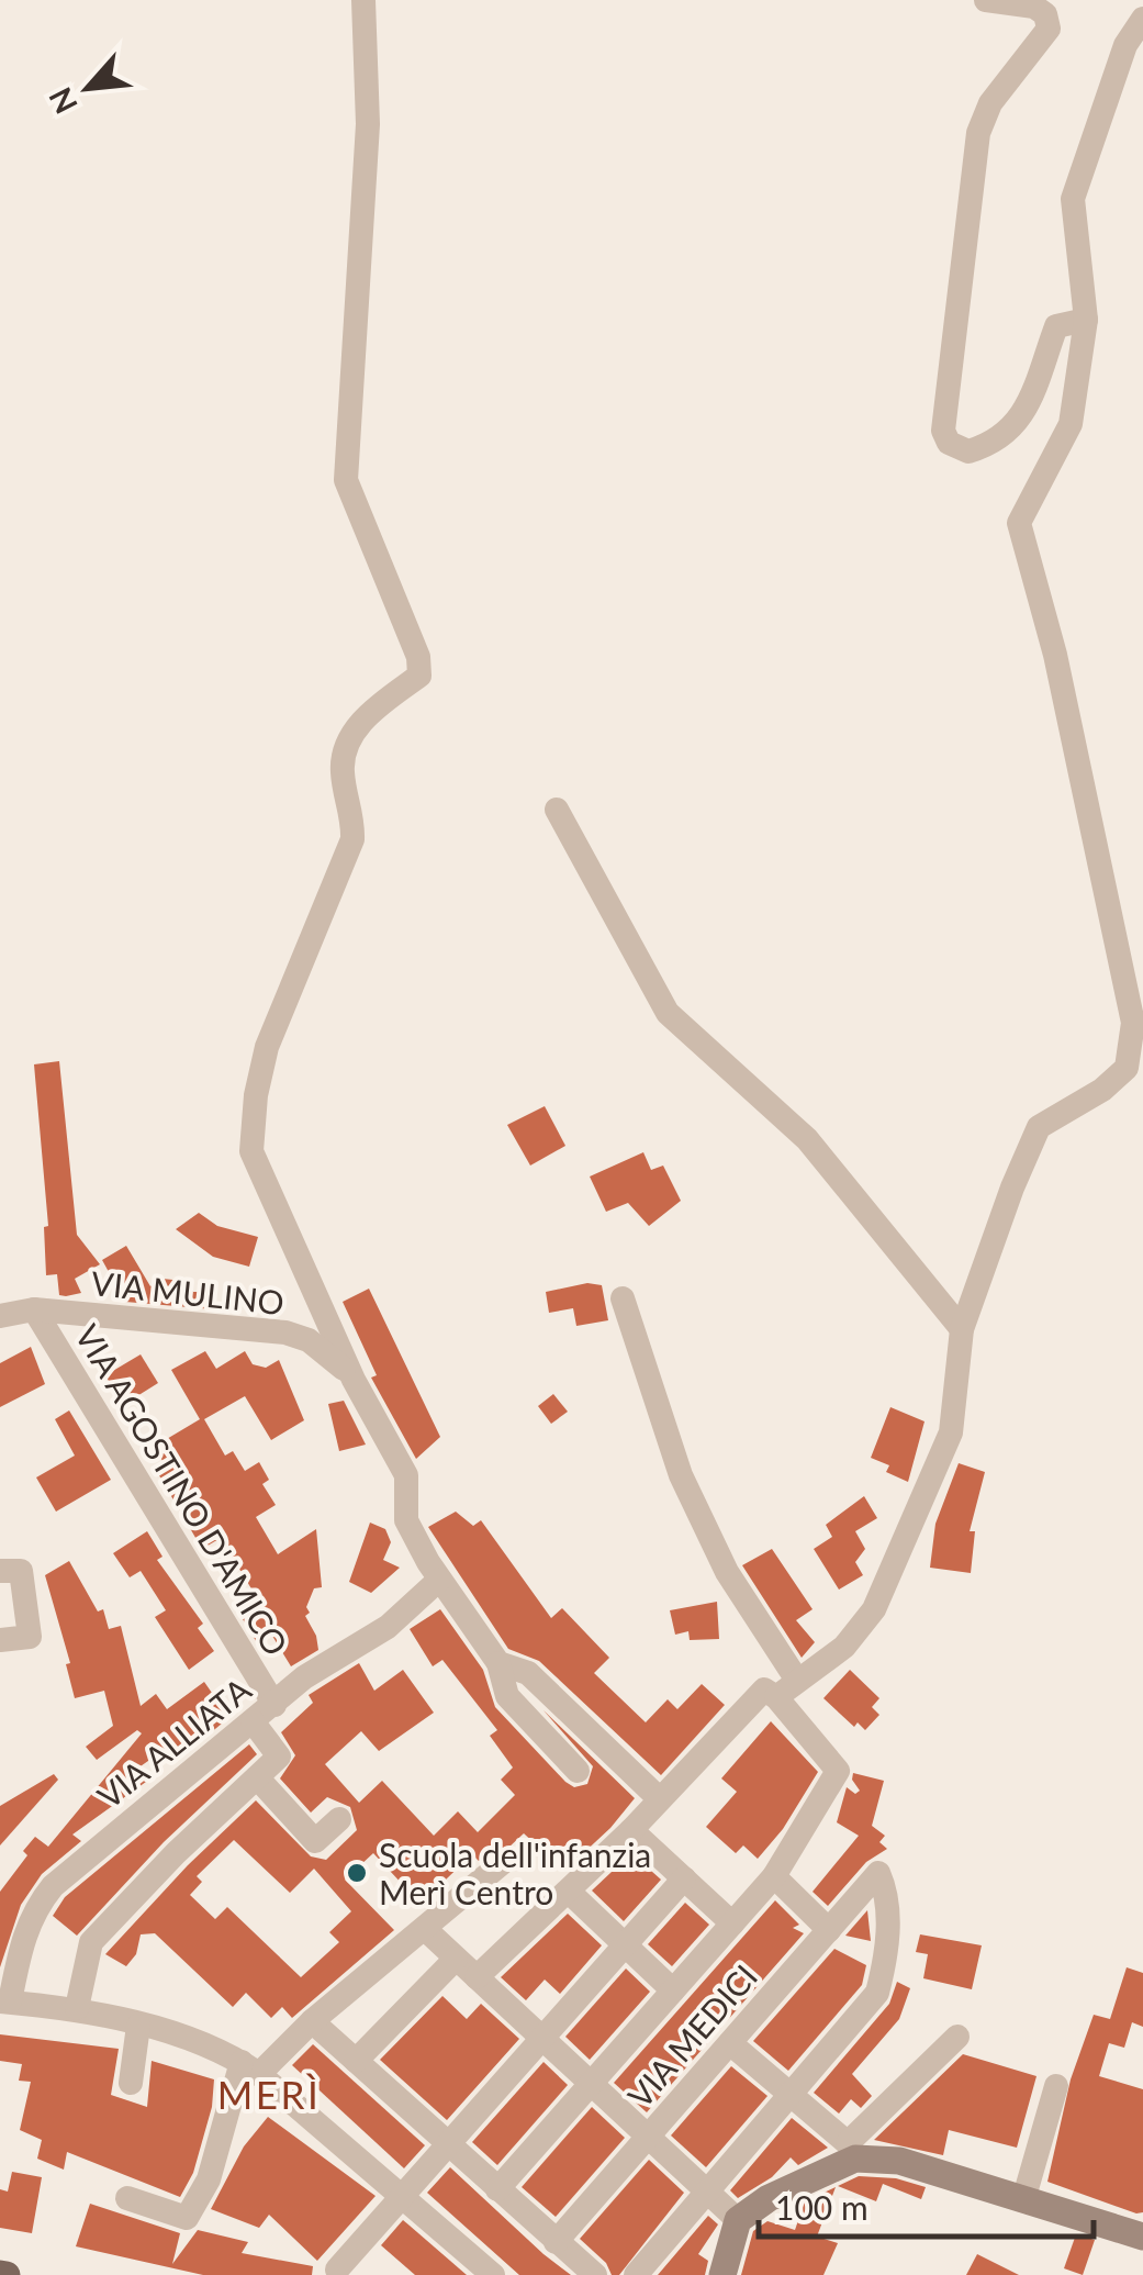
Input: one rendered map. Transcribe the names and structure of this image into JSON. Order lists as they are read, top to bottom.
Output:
{
  "streets": {
    "street": [
      "VIA MULINO",
      "VIA AGOSTINO D'AMICO",
      "VIA ALLIATA",
      "VIA MEDICI"
    ]
  },
  "crossings": [
    ["VIA MULINO", "VIA AGOSTINO D'AMICO"],
    ["VIA AGOSTINO D'AMICO", "VIA ALLIATA"]
  ],
  "districts": ["MERÌ"],
  "places": ["Scuola dell'infanzia Merì Centro"],
  "scale_bar": "100 m",
  "north": "bottom left"
}
